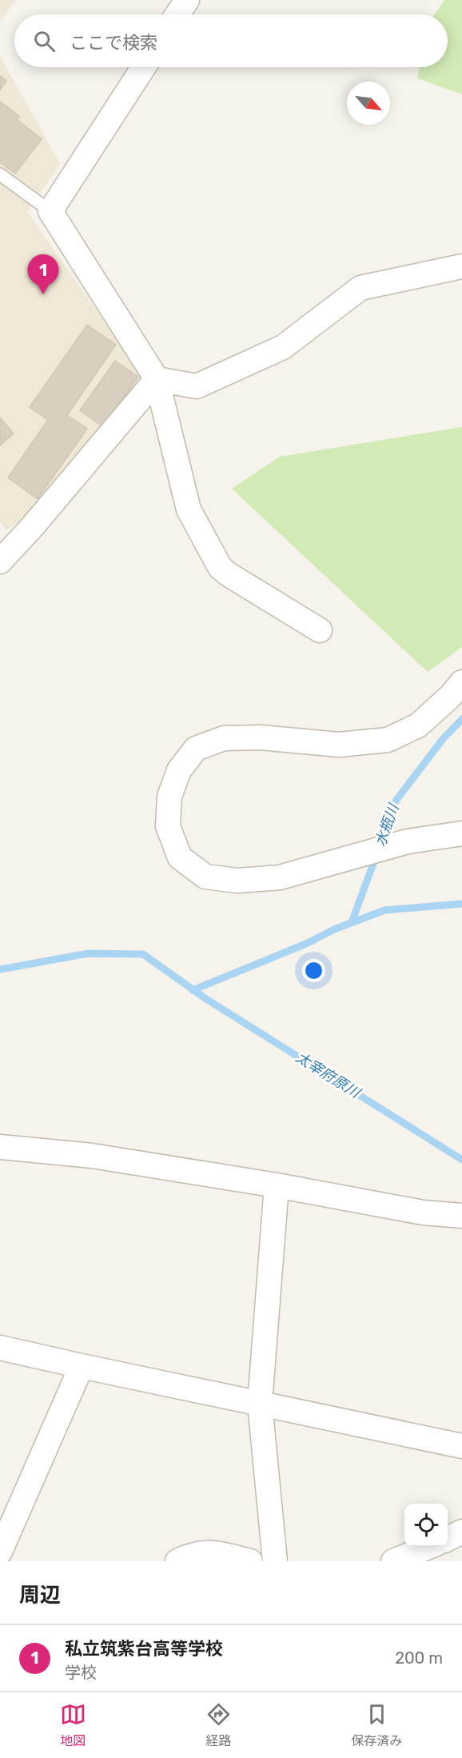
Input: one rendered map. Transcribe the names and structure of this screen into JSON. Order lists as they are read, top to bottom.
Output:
{
  "water": ["水瓶川", "太宰府原川"],
  "north": "bottom right",
  "page": {
    "search": "ここで検索",
    "pins": "1",
    "heading": "周辺",
    "list": [
      {
        "mark": "1",
        "name": "私立筑紫台高等学校",
        "note": "学校",
        "value": "200 m"
      }
    ],
    "nav": ["地図", "経路", "保存済み"]
  }
}
